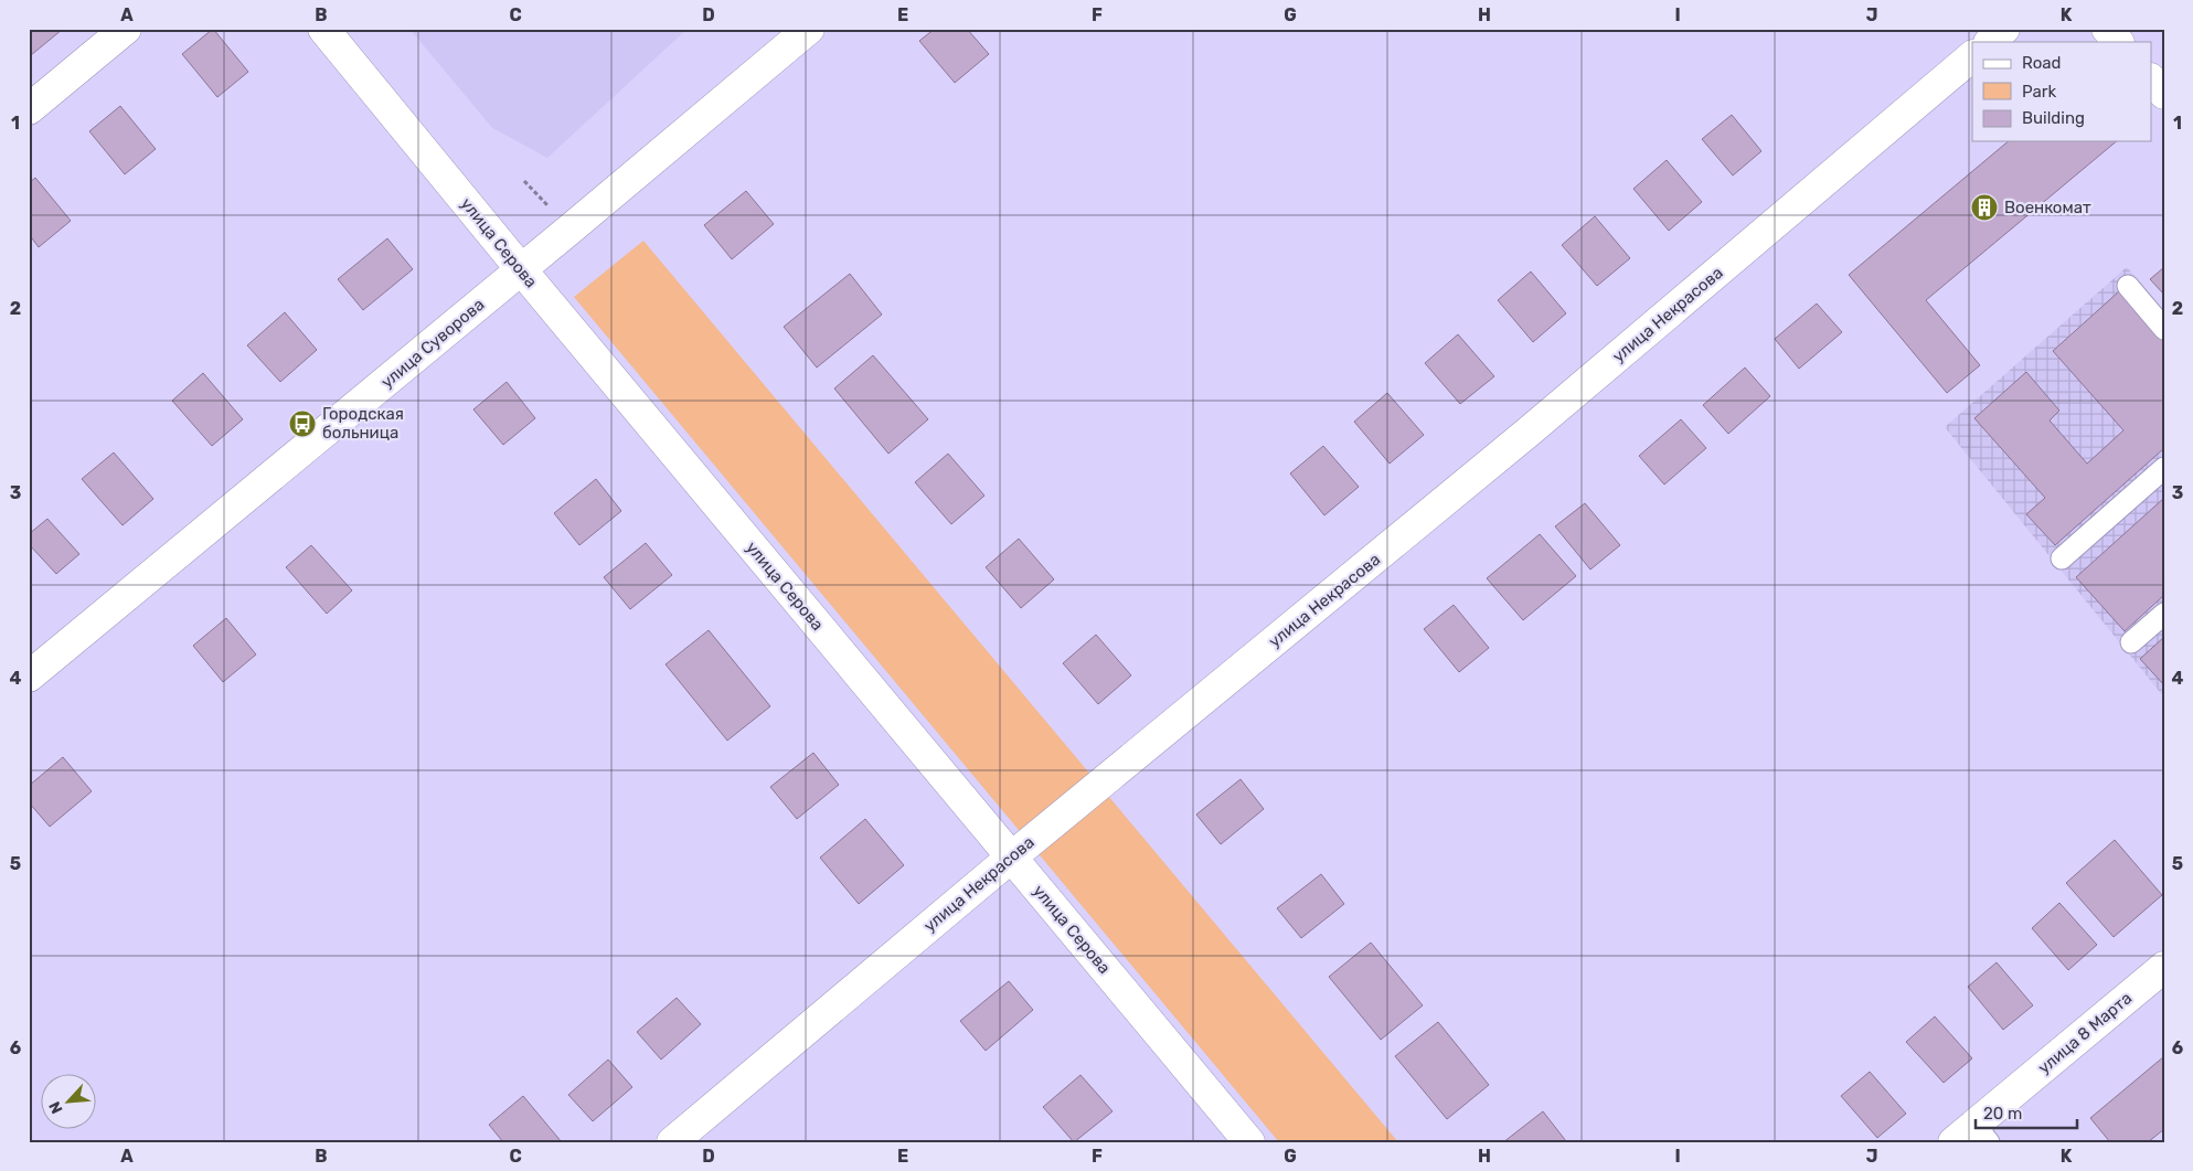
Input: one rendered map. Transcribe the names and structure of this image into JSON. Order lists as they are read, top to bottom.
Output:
{
  "streets": {
    "street": [
      "улица Серова",
      "улица Некрасова",
      "улица Суворова",
      "улица 8 Марта"
    ]
  },
  "crossings": [
    ["улица Серова", "улица Некрасова"],
    ["улица Серова", "улица Суворова"]
  ],
  "places": {
    "building": ["Военкомат"],
    "bus stop": ["Городская больница"]
  },
  "legend": ["Road", "Park", "Building"],
  "scale_bar": "20 m",
  "north": "bottom left",
  "grid": {
    "columns": [
      "A",
      "B",
      "C",
      "D",
      "E",
      "F",
      "G",
      "H",
      "I",
      "J",
      "K"
    ],
    "rows": [
      "1",
      "2",
      "3",
      "4",
      "5",
      "6"
    ]
  }
}
